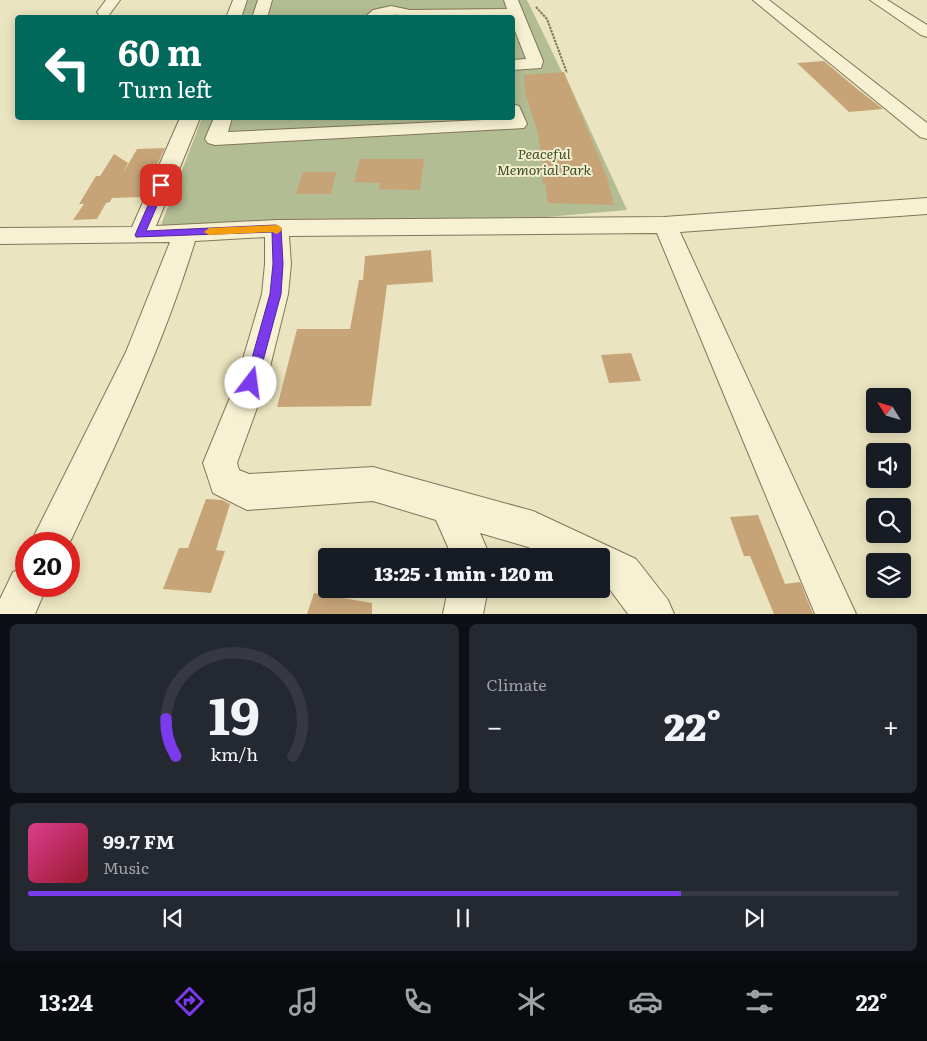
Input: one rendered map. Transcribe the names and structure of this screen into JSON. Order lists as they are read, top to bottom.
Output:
{
  "parks": ["Peaceful Memorial Park"],
  "north": "top left",
  "page": {
    "turn": ["60 m", "Turn left"],
    "limit": "20",
    "trip": "13:25 · 1 min · 120 m",
    "tile": "Climate",
    "heat": ["−", "22°", "+"],
    "song": ["99.7 FM", "Music"],
    "tabs": ["13:24", "22°"],
    "gauge": ["19", "km/h"]
  }
}
